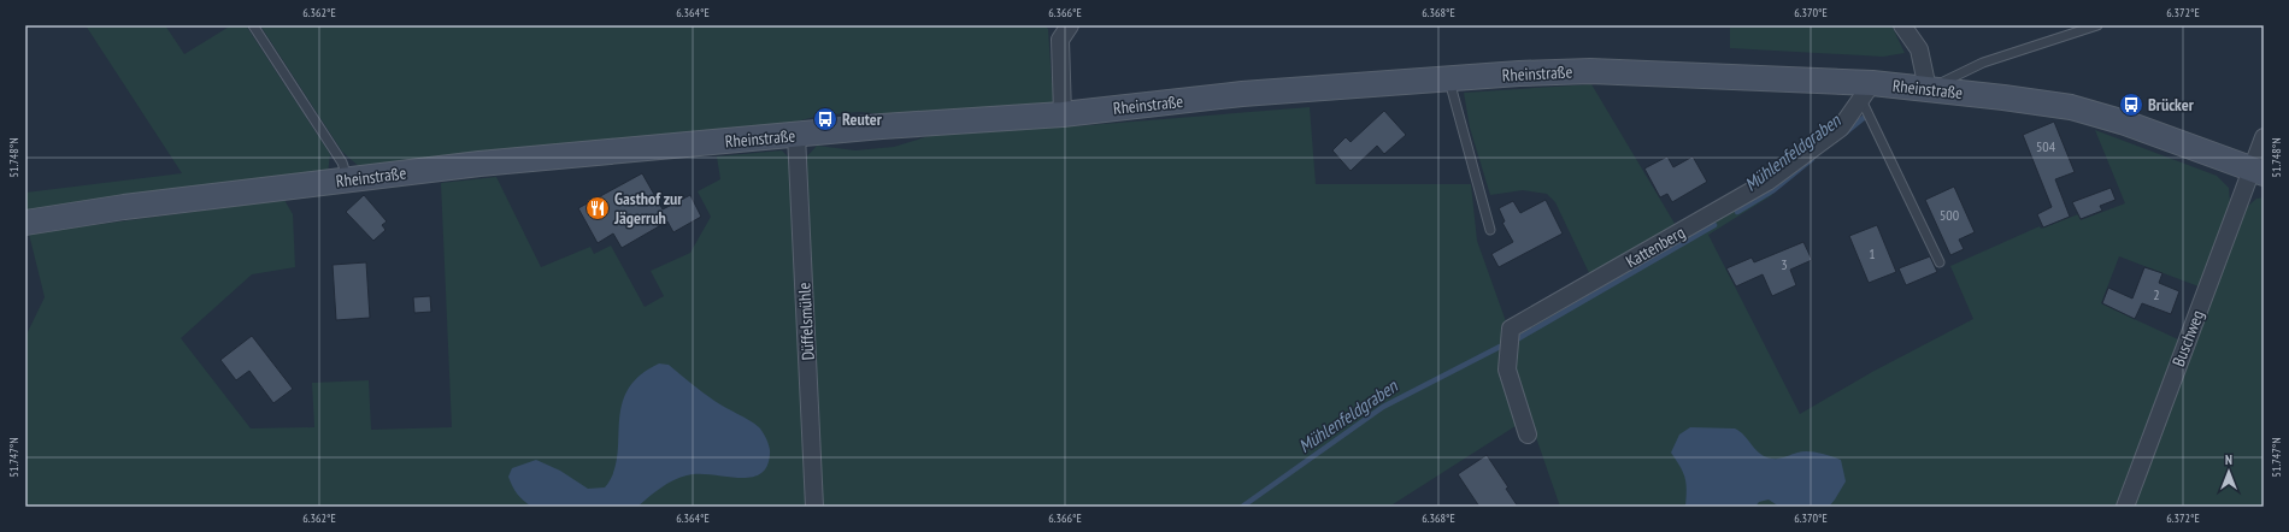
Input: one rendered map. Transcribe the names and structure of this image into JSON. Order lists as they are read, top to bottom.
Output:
{
  "streets": {
    "main road": ["Rheinstraße"],
    "street": ["Kattenberg", "Düffelsmühle", "Buschweg"]
  },
  "crossings": [
    ["Rheinstraße", "Kattenberg"],
    ["Rheinstraße", "Düffelsmühle"],
    ["Rheinstraße", "Buschweg"]
  ],
  "water": ["Mühlenfeldgraben"],
  "places": {
    "bus stop": ["Brücker", "Reuter"],
    "restaurant": ["Gasthof zur Jägerruh"]
  },
  "house_numbers": [
    "504",
    "500",
    "1",
    "3",
    "2"
  ],
  "north": "top",
  "coordinates": [
    "6.362°E",
    "6.364°E",
    "6.366°E",
    "6.368°E",
    "6.370°E",
    "6.372°E",
    "51.748°N",
    "51.747°N"
  ]
}
